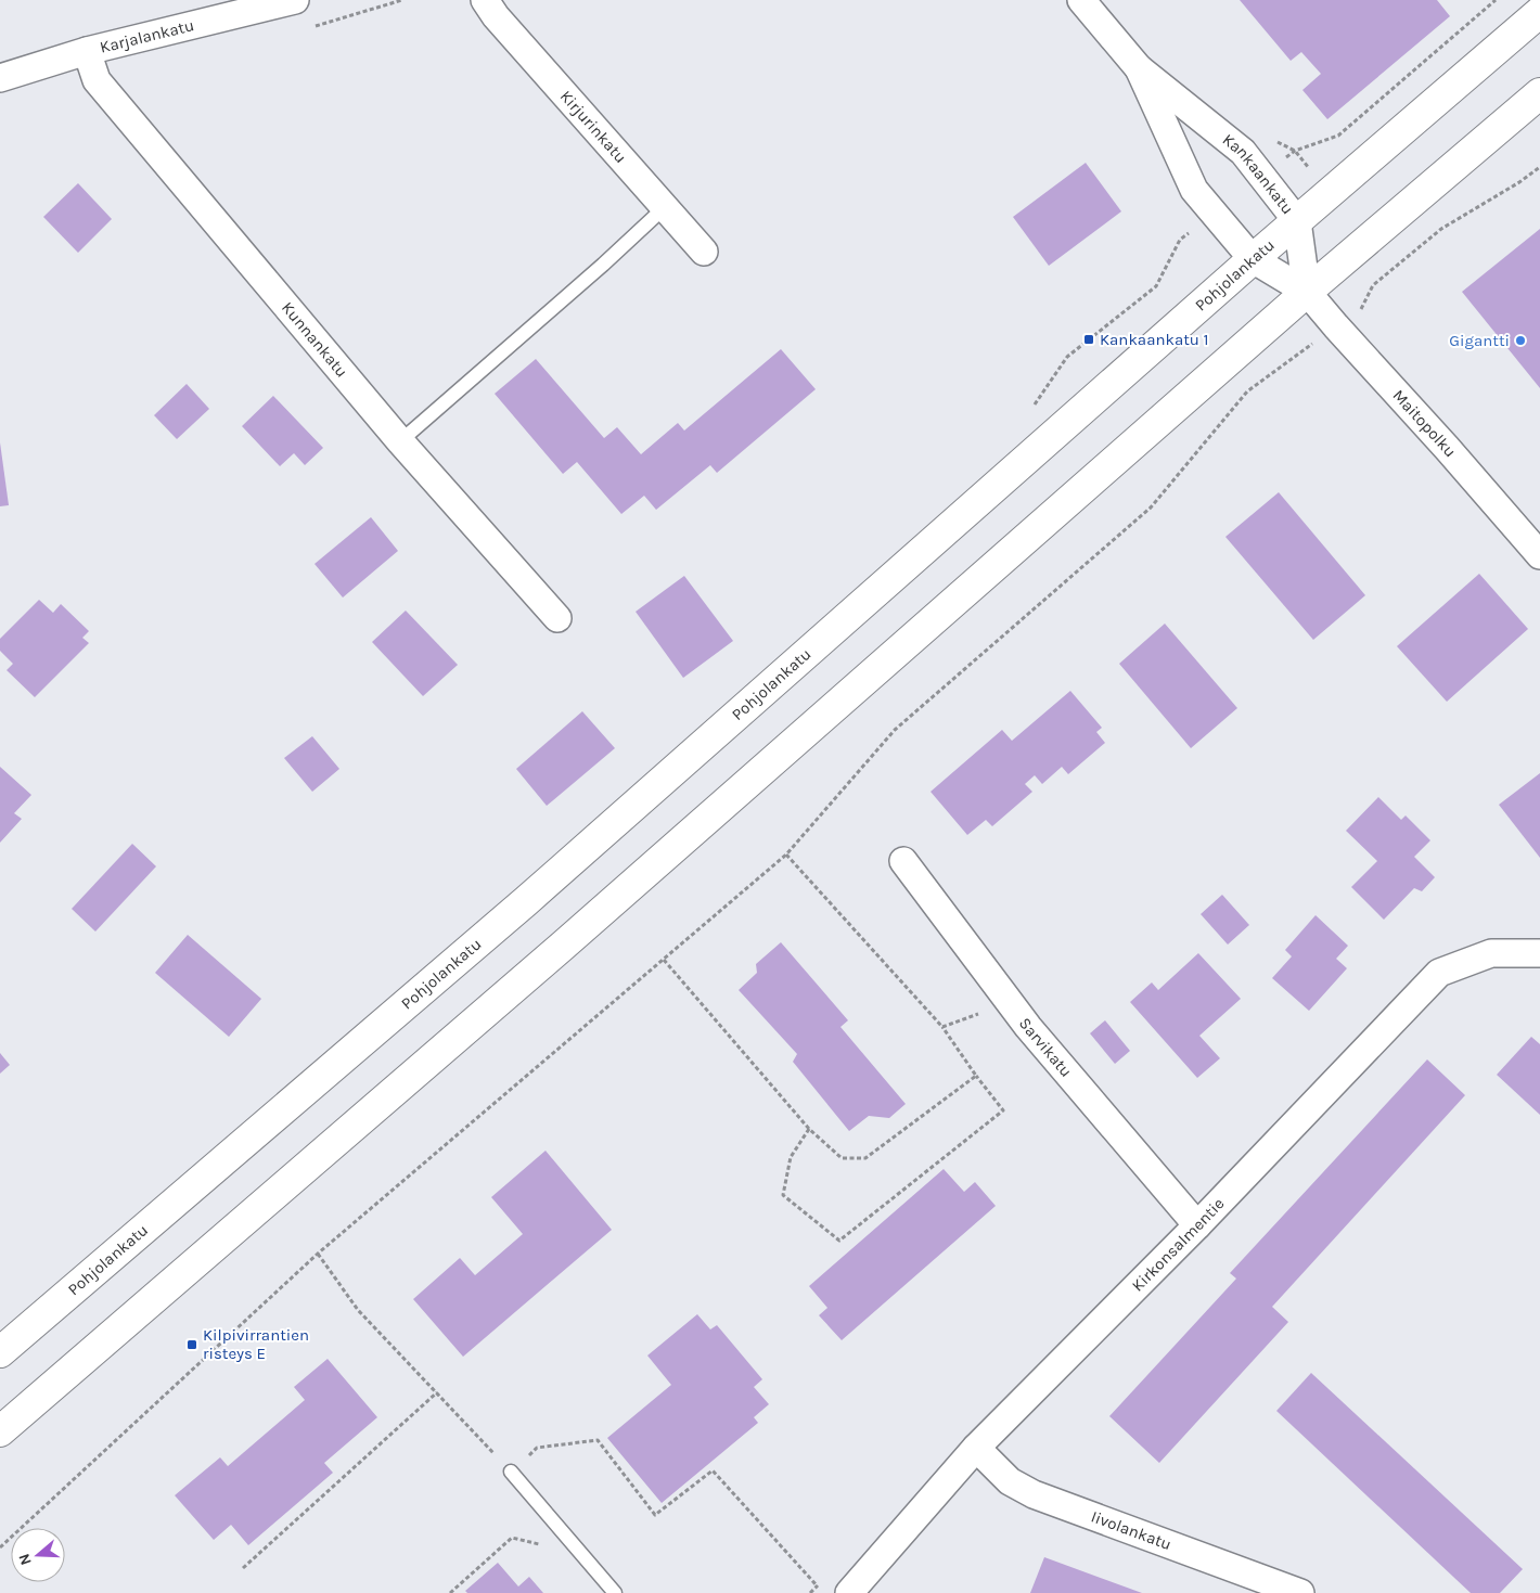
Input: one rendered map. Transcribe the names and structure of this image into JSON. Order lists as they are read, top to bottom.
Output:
{
  "streets": {
    "main road": ["Pohjolankatu"],
    "street": [
      "Karjalankatu",
      "Kirjurinkatu",
      "Kankaankatu",
      "Kunnankatu",
      "Maitopolku",
      "Sarvikatu",
      "Kirkonsalmentie",
      "Iivolankatu"
    ]
  },
  "crossings": [
    ["Karjalankatu", "Kunnankatu"],
    ["Kankaankatu", "Pohjolankatu"],
    ["Kankaankatu", "Maitopolku"],
    ["Sarvikatu", "Kirkonsalmentie"],
    ["Kirkonsalmentie", "Iivolankatu"]
  ],
  "places": {
    "transit": ["Kankaankatu 1", "Kilpivirrantien risteys E"],
    "other": ["Gigantti"]
  },
  "north": "left"
}
